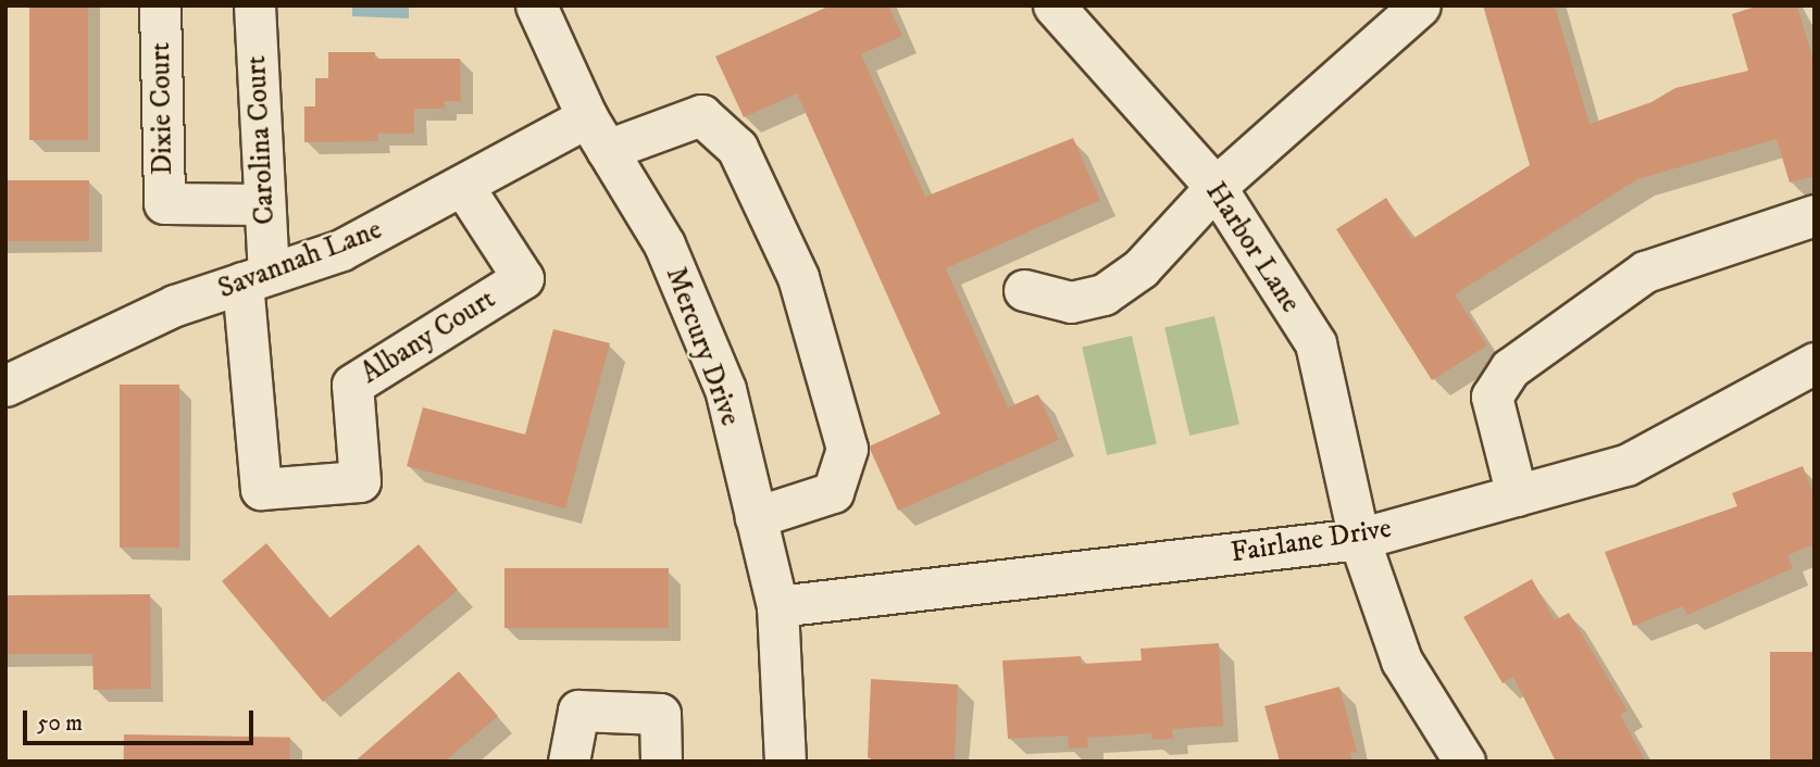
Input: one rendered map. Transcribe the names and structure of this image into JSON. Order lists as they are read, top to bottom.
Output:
{
  "streets": {
    "street": [
      "Dixie Court",
      "Carolina Court",
      "Harbor Lane",
      "Savannah Lane",
      "Albany Court",
      "Mercury Drive",
      "Fairlane Drive"
    ]
  },
  "crossings": [
    ["Dixie Court", "Carolina Court"],
    ["Carolina Court", "Savannah Lane"],
    ["Carolina Court", "Albany Court"],
    ["Harbor Lane", "Fairlane Drive"],
    ["Savannah Lane", "Albany Court"],
    ["Savannah Lane", "Mercury Drive"],
    ["Mercury Drive", "Fairlane Drive"]
  ],
  "scale_bar": "50 m"
}
